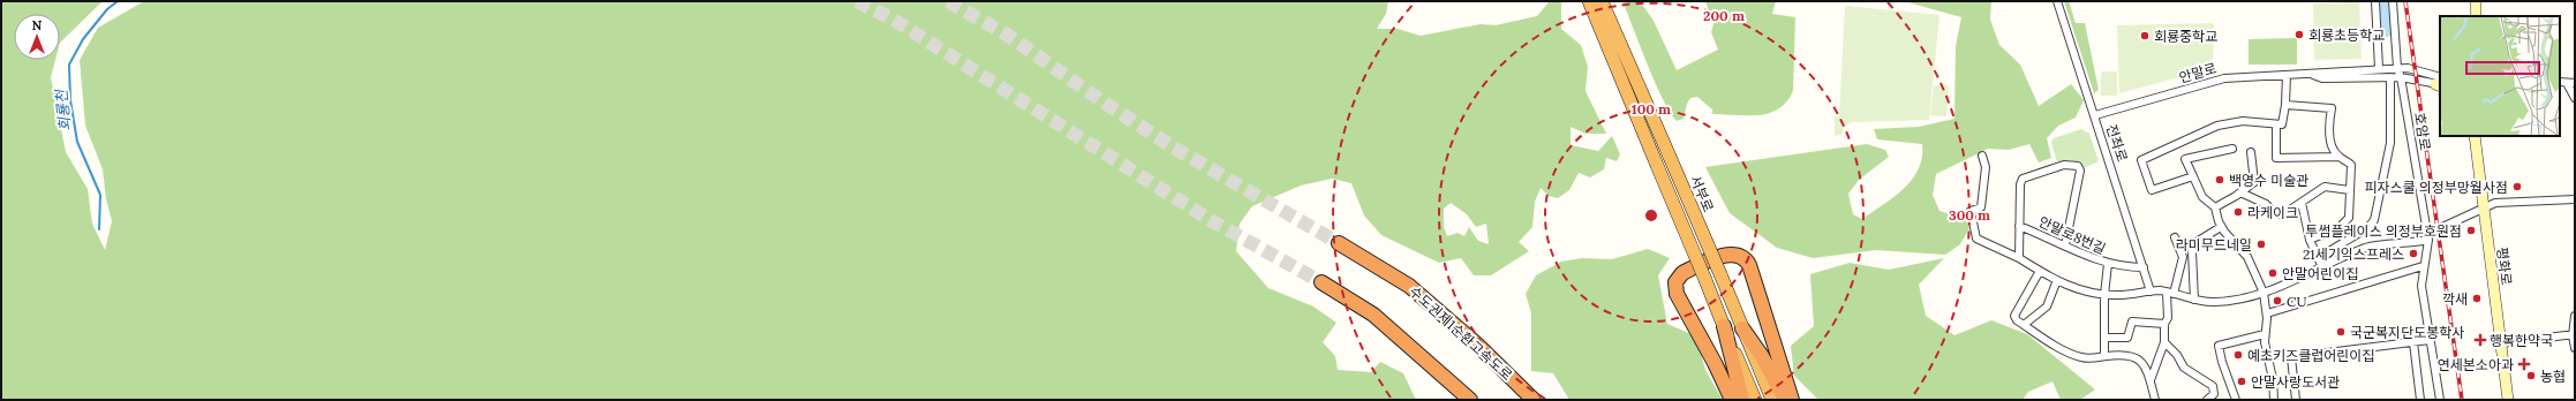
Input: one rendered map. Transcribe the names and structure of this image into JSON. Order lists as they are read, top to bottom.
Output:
{
  "streets": {
    "highway": ["서부로", "수도권제1순환고속도로"],
    "main road": ["평화로"],
    "street": [
      "안말로",
      "호암로",
      "전좌로",
      "안말로8번길"
    ]
  },
  "crossings": [
    ["안말로", "호암로"],
    ["안말로", "전좌로"],
    ["전좌로", "안말로8번길"]
  ],
  "water": ["회룡천"],
  "places": {
    "other": [
      "회룡초등학교",
      "회룡중학교",
      "백영수 미술관",
      "피자스쿨 의정부망월사점",
      "라케이크",
      "투썸플레이스 의정부호원점",
      "라미무드네일",
      "21세기익스프레스",
      "안말어린이집",
      "깍새",
      "CU",
      "국군복지단도봉학사",
      "예초키즈클럽어린이집",
      "농협",
      "안말사랑도서관"
    ],
    "health": ["행복한약국", "연세본소아과"]
  },
  "north": "top",
  "rings": ["200 m", "100 m", "300 m"]
}
